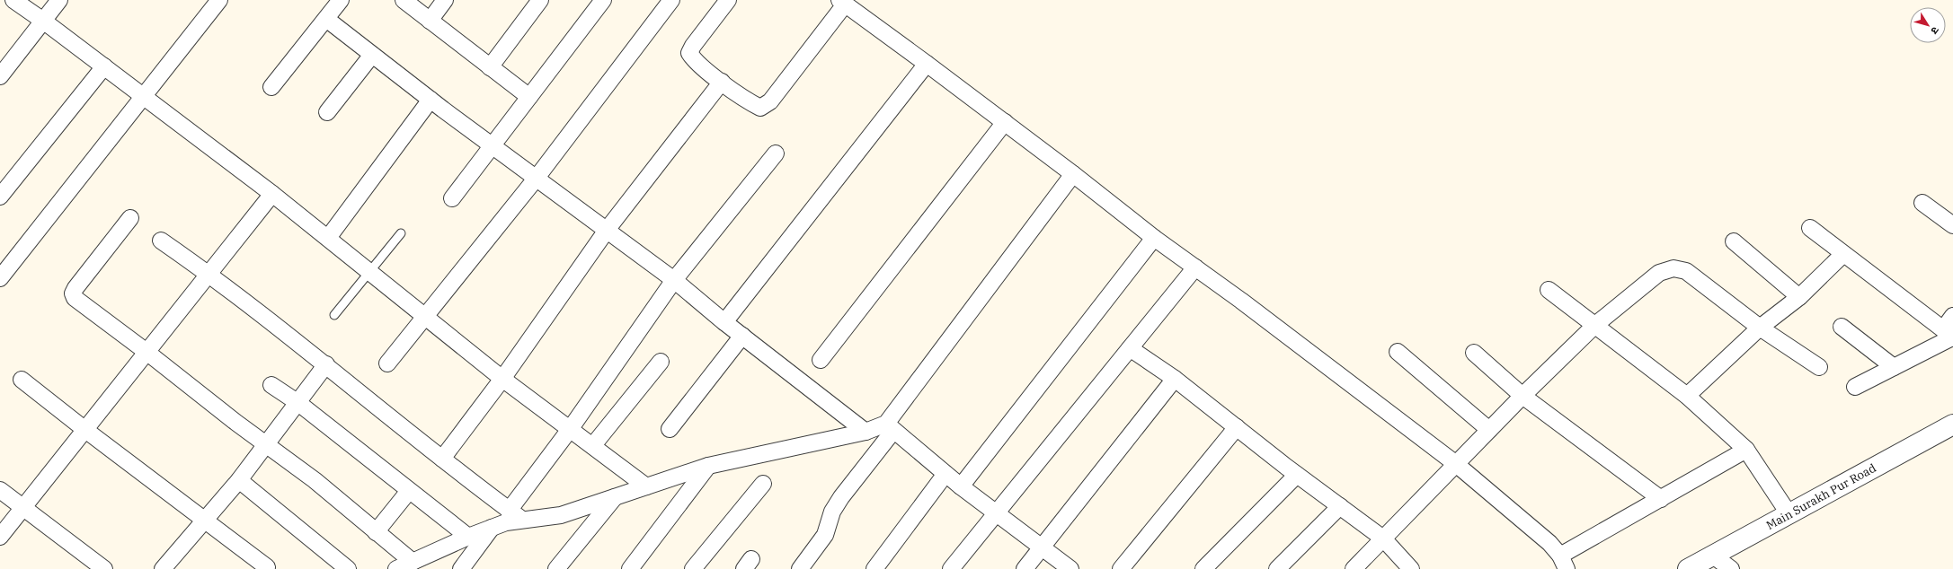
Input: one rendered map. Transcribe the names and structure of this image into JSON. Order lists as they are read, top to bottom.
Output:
{
  "streets": {
    "street": ["Main Surakh Pur Road"]
  },
  "north": "bottom right"
}
